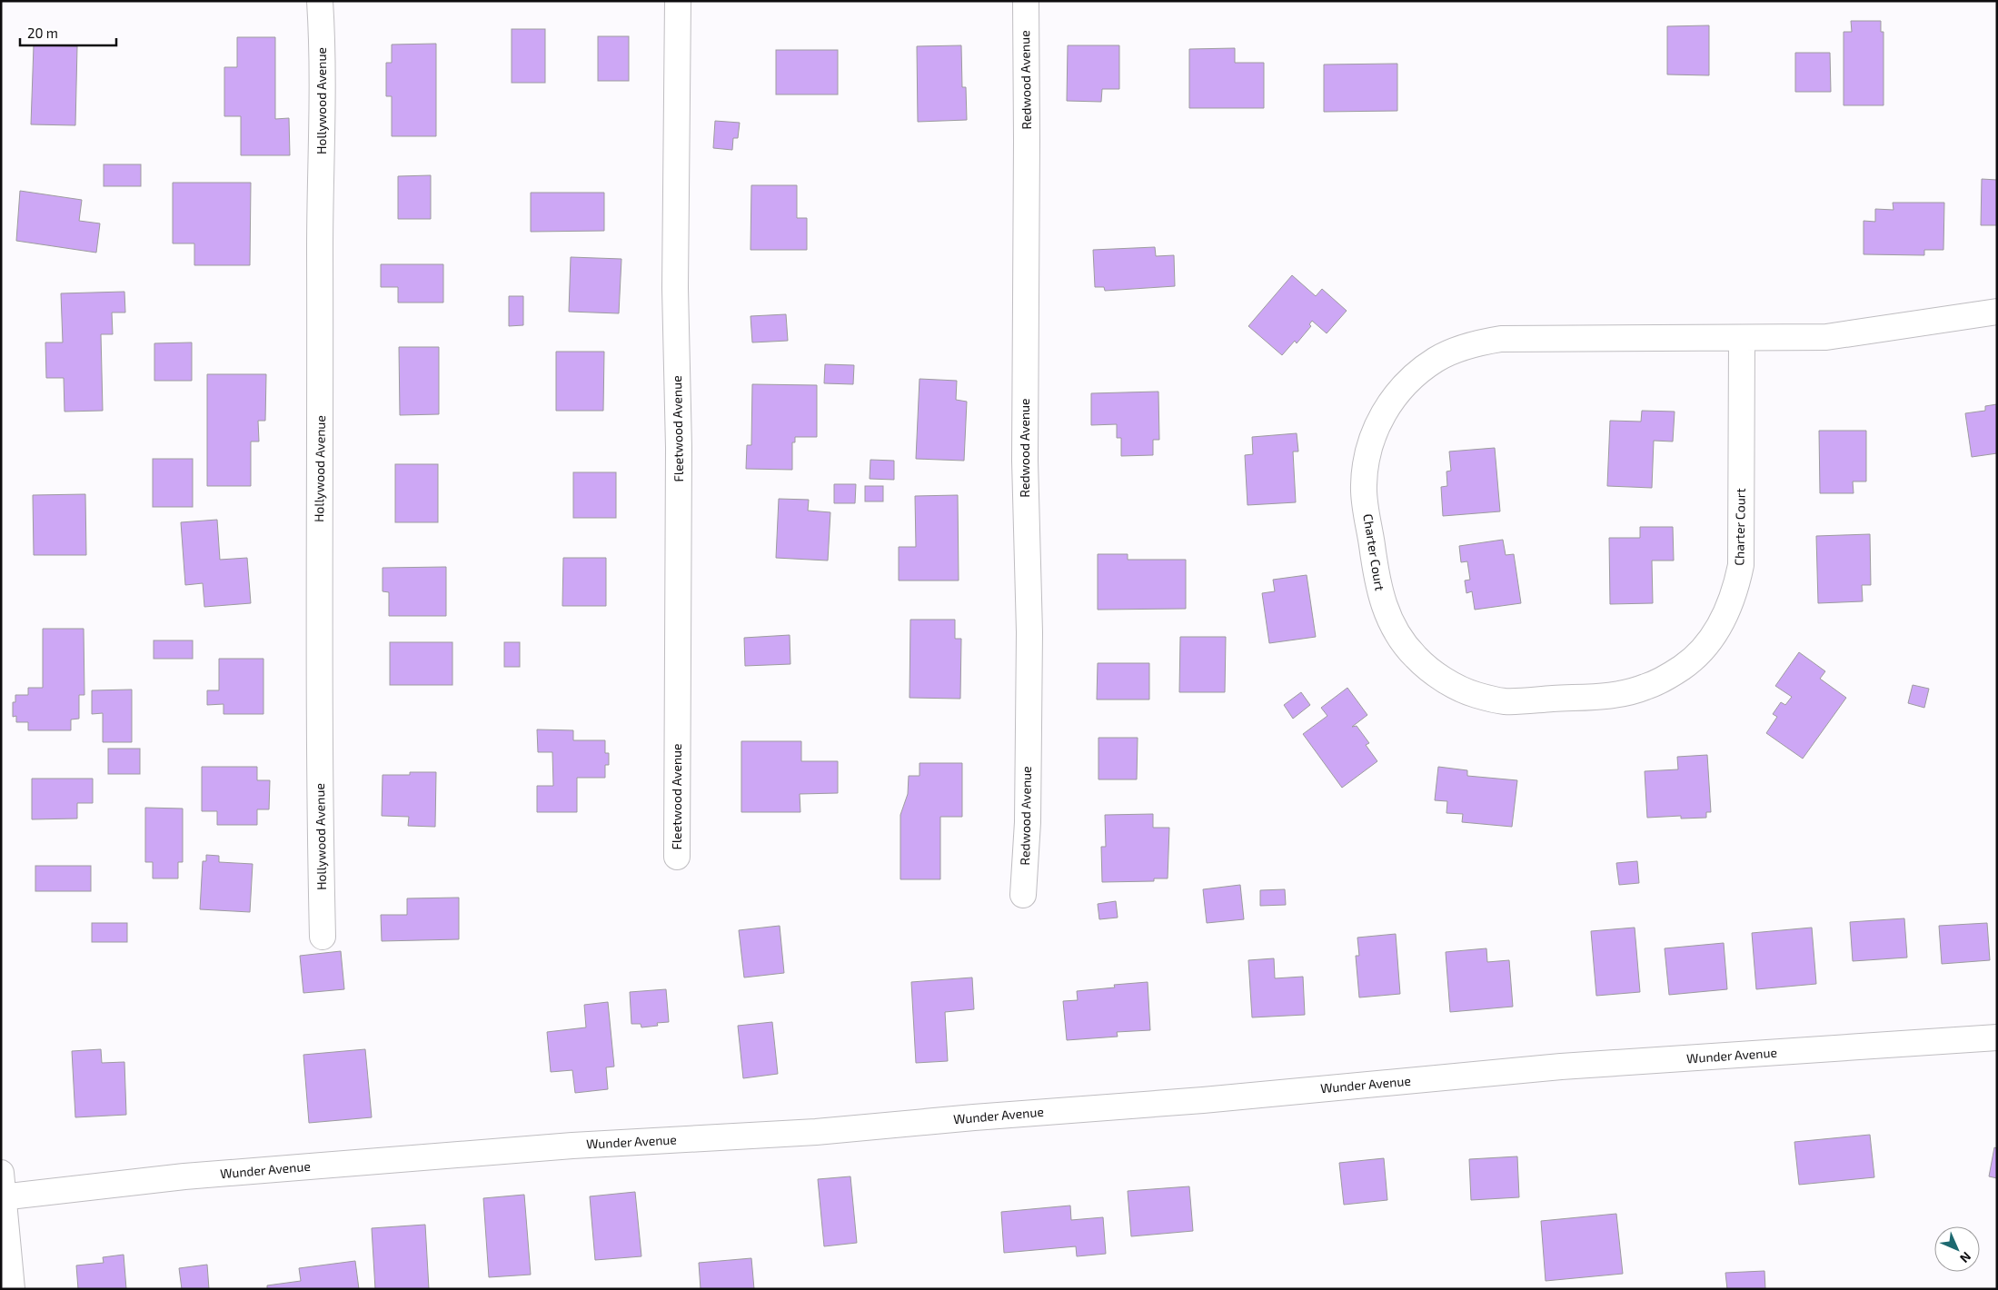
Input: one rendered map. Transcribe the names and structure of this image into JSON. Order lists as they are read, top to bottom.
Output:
{
  "streets": {
    "street": [
      "Redwood Avenue",
      "Hollywood Avenue",
      "Fleetwood Avenue",
      "Charter Court",
      "Wunder Avenue"
    ]
  },
  "scale_bar": "20 m",
  "north": "bottom right"
}
